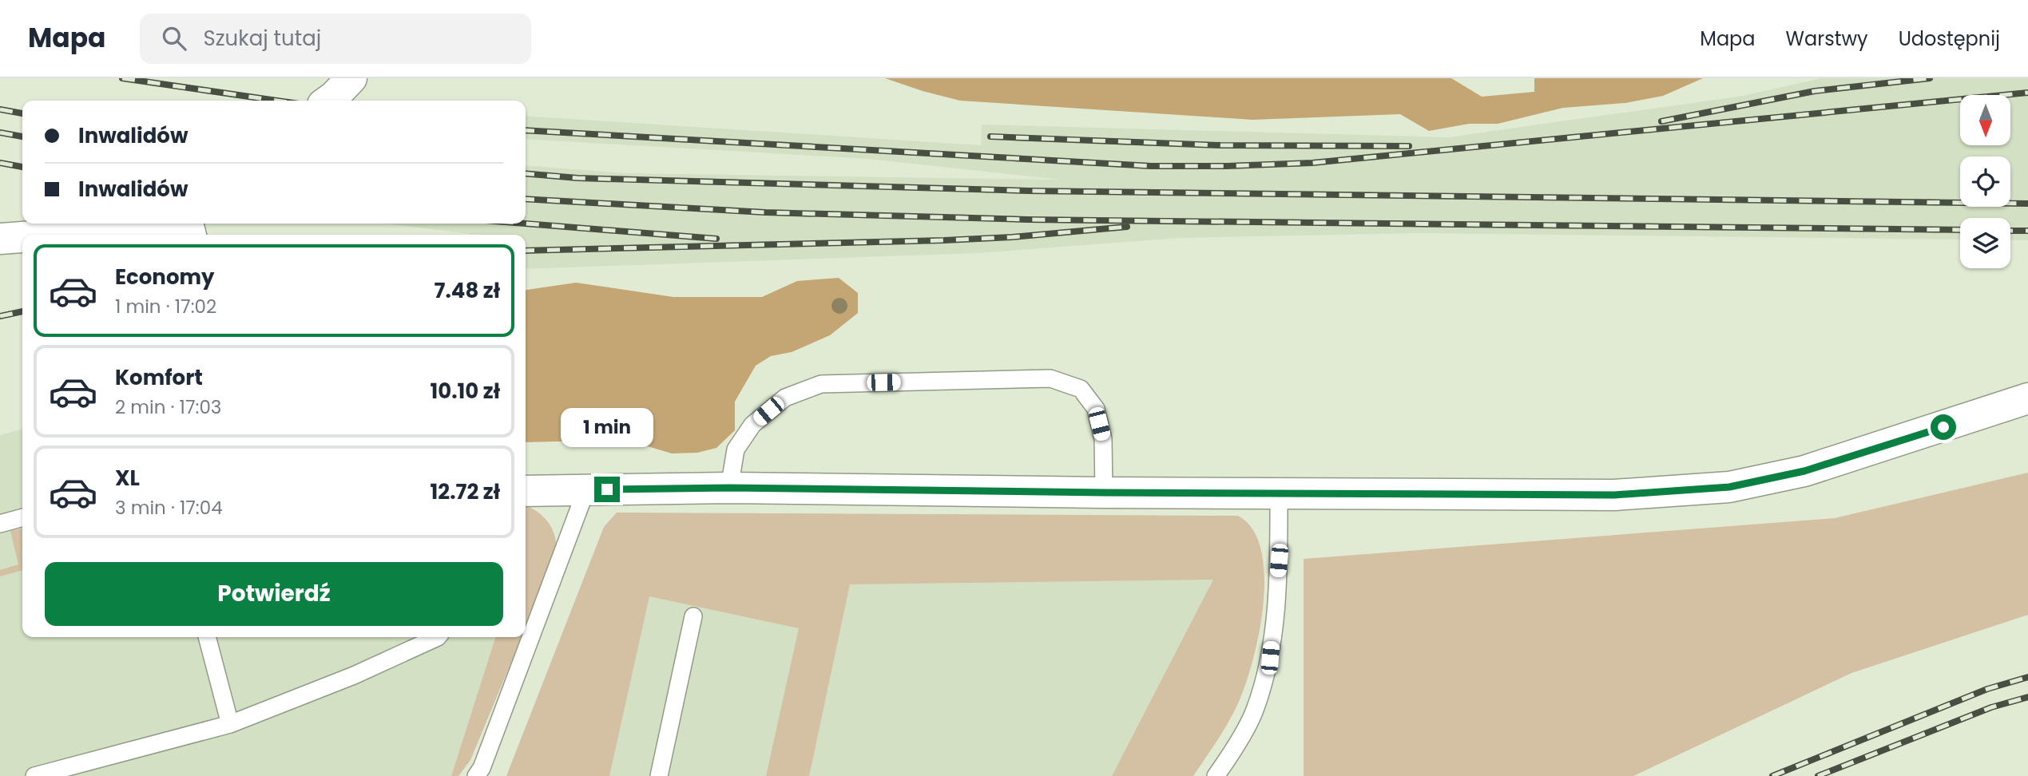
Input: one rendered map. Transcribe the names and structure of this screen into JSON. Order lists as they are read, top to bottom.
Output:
{
  "north": "bottom",
  "page": {
    "header": "Mapa",
    "search": "Szukaj tutaj",
    "nav": ["Mapa", "Warstwy", "Udostępnij"],
    "banner": ["Inwalidów", "Inwalidów"],
    "list": [
      {
        "name": "Economy",
        "note": "1 min · 17:02",
        "value": "7.48 zł"
      },
      {
        "name": "Komfort",
        "note": "2 min · 17:03",
        "value": "10.10 zł"
      },
      {
        "name": "XL",
        "note": "3 min · 17:04",
        "value": "12.72 zł"
      }
    ],
    "bubble": "1 min",
    "buttons": "Potwierdź"
  }
}
